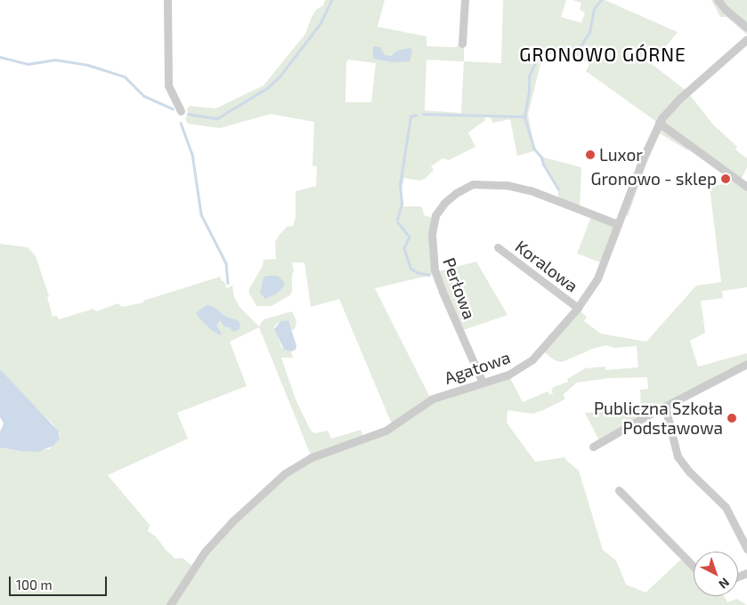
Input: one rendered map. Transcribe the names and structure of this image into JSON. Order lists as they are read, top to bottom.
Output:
{
  "streets": {
    "street": ["Koralowa", "Perłowa", "Agatowa"]
  },
  "crossings": [
    ["Koralowa", "Agatowa"],
    ["Perłowa", "Agatowa"]
  ],
  "districts": ["GRONOWO GÓRNE"],
  "places": ["Luxor", "Gronowo - sklep", "Publiczna Szkoła Podstawowa"],
  "scale_bar": "100 m",
  "north": "bottom right"
}
